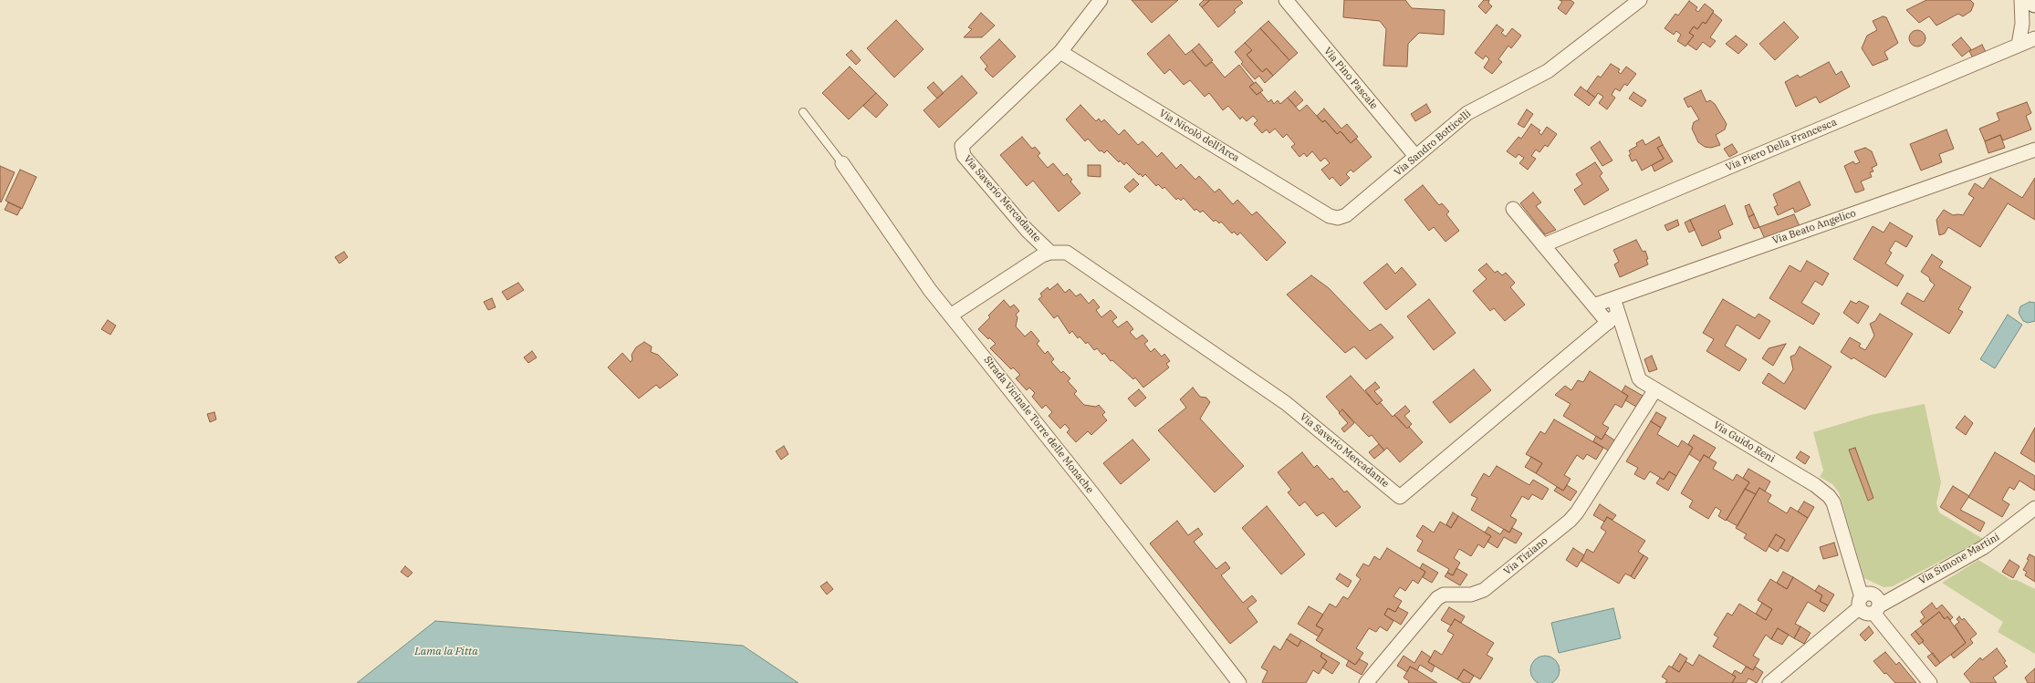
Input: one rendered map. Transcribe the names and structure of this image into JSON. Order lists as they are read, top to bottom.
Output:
{
  "streets": {
    "street": [
      "Via Pino Pascale",
      "Via Nicolò dell'Arca",
      "Via Sandro Botticelli",
      "Via Piero Della Francesca",
      "Via Saverio Mercadante",
      "Via Beato Angelico",
      "Strada Vicinale Torre delle Monache",
      "Via Guido Reni",
      "Via Tiziano",
      "Via Simone Martini"
    ]
  },
  "crossings": [
    ["Via Pino Pascale", "Via Sandro Botticelli"],
    ["Via Nicolò dell'Arca", "Via Sandro Botticelli"],
    ["Via Nicolò dell'Arca", "Via Saverio Mercadante"],
    ["Via Saverio Mercadante", "Strada Vicinale Torre delle Monache"],
    ["Via Saverio Mercadante", "Via Guido Reni"],
    ["Via Beato Angelico", "Via Guido Reni"],
    ["Via Guido Reni", "Via Tiziano"],
    ["Via Guido Reni", "Via Simone Martini"]
  ],
  "water": ["Lama la Fitta"]
}
